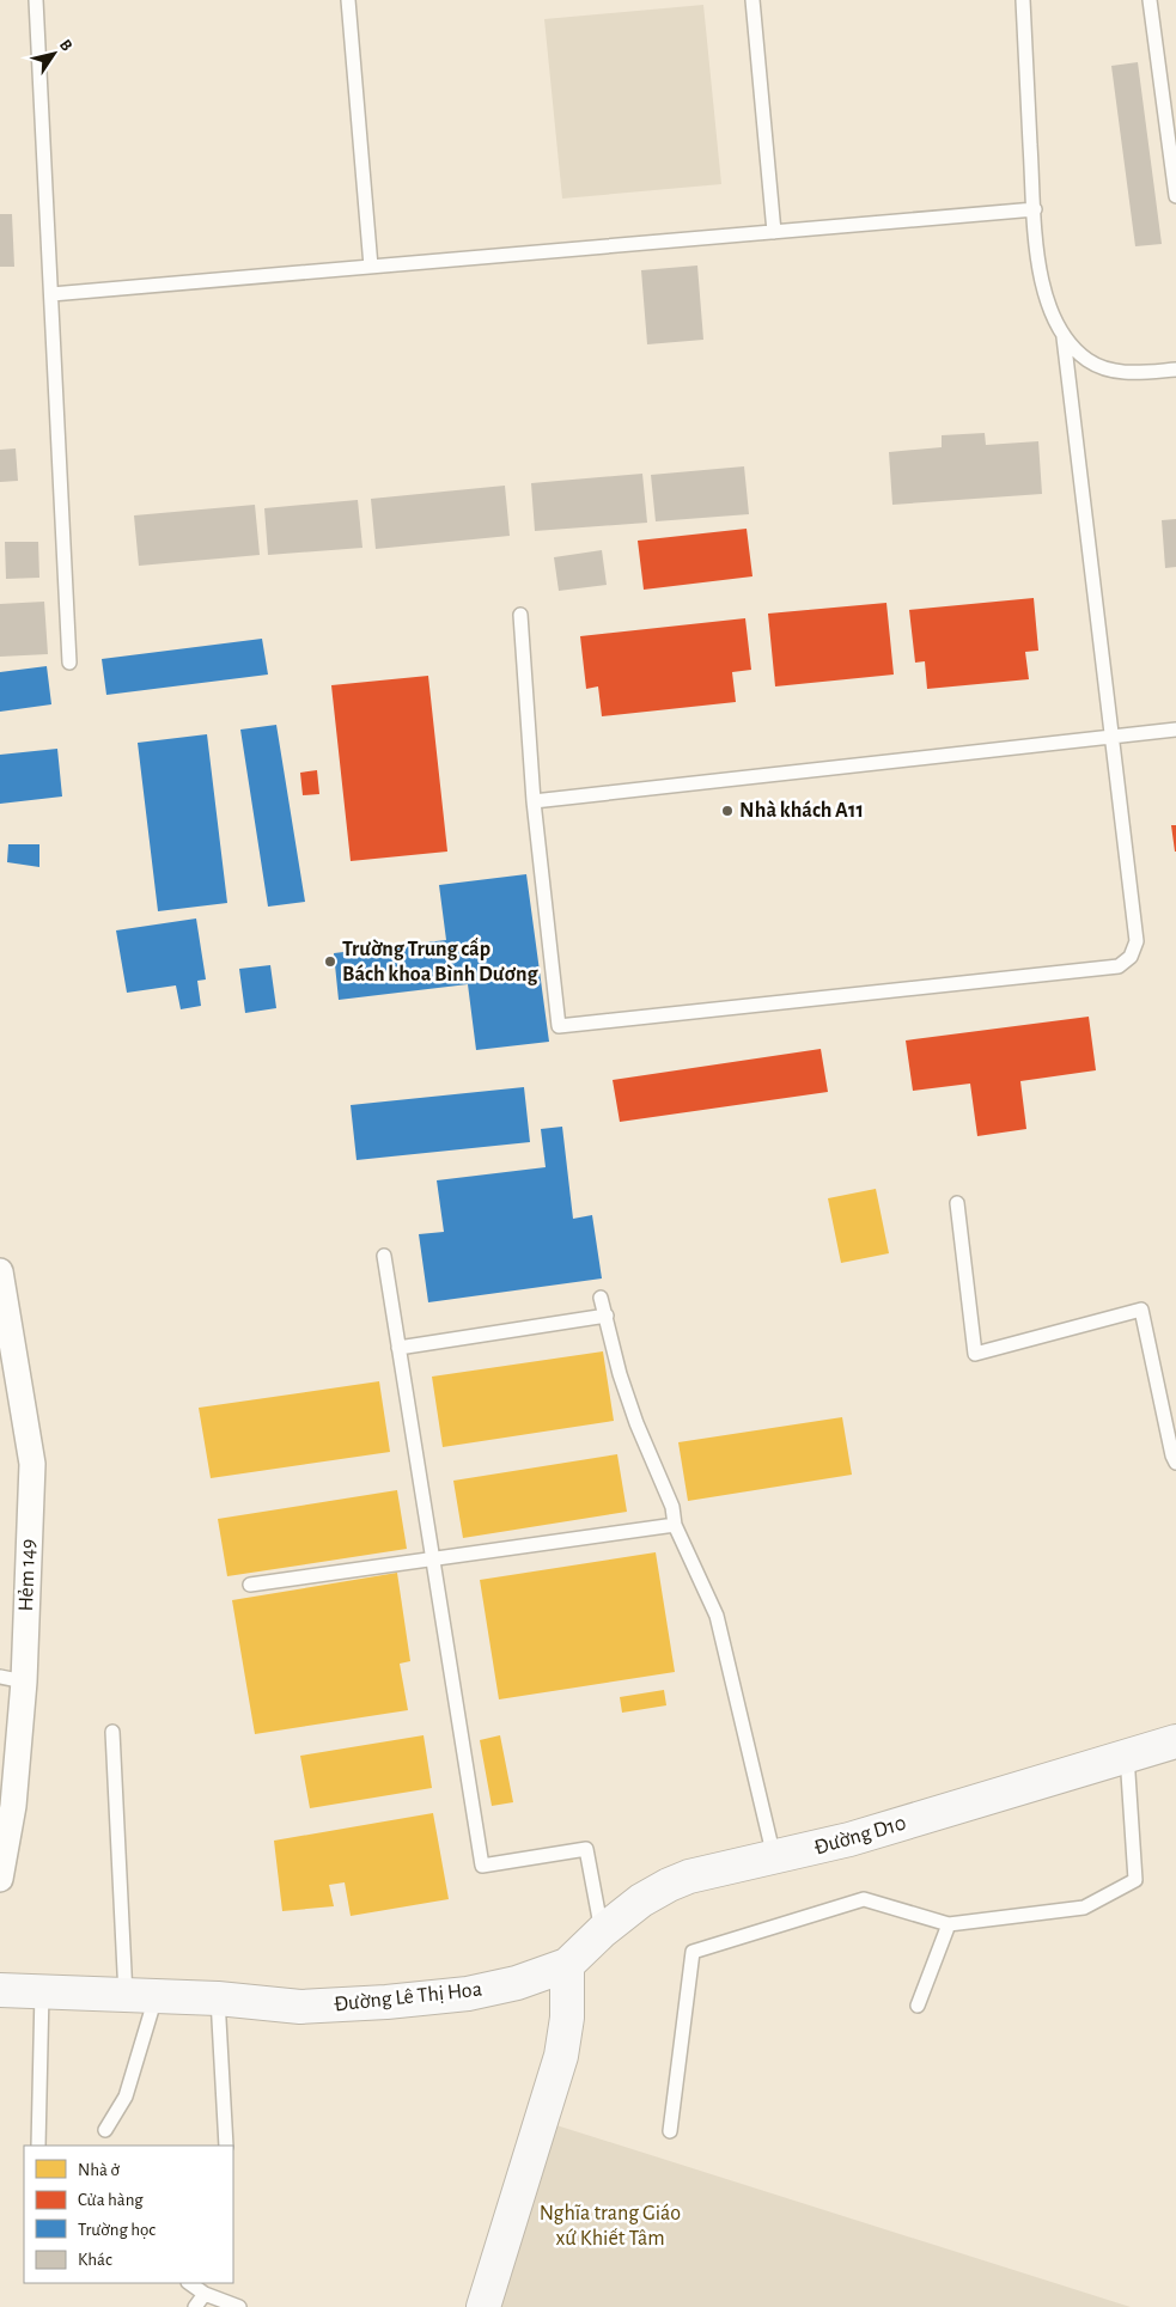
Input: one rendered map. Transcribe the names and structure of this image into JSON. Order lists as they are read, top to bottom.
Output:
{
  "streets": {
    "street": ["Hẻm 149", "Đường D10", "Đường Lê Thị Hoa"]
  },
  "crossings": [
    ["Đường D10", "Đường Lê Thị Hoa"]
  ],
  "parks": ["Nghĩa trang Giáo xứ Khiết Tâm"],
  "places": ["Nhà khách A11", "Trường Trung cấp Bách khoa Bình Dương"],
  "legend": [
    "Nhà ở",
    "Cửa hàng",
    "Trường học",
    "Khác"
  ],
  "north": "top right"
}
